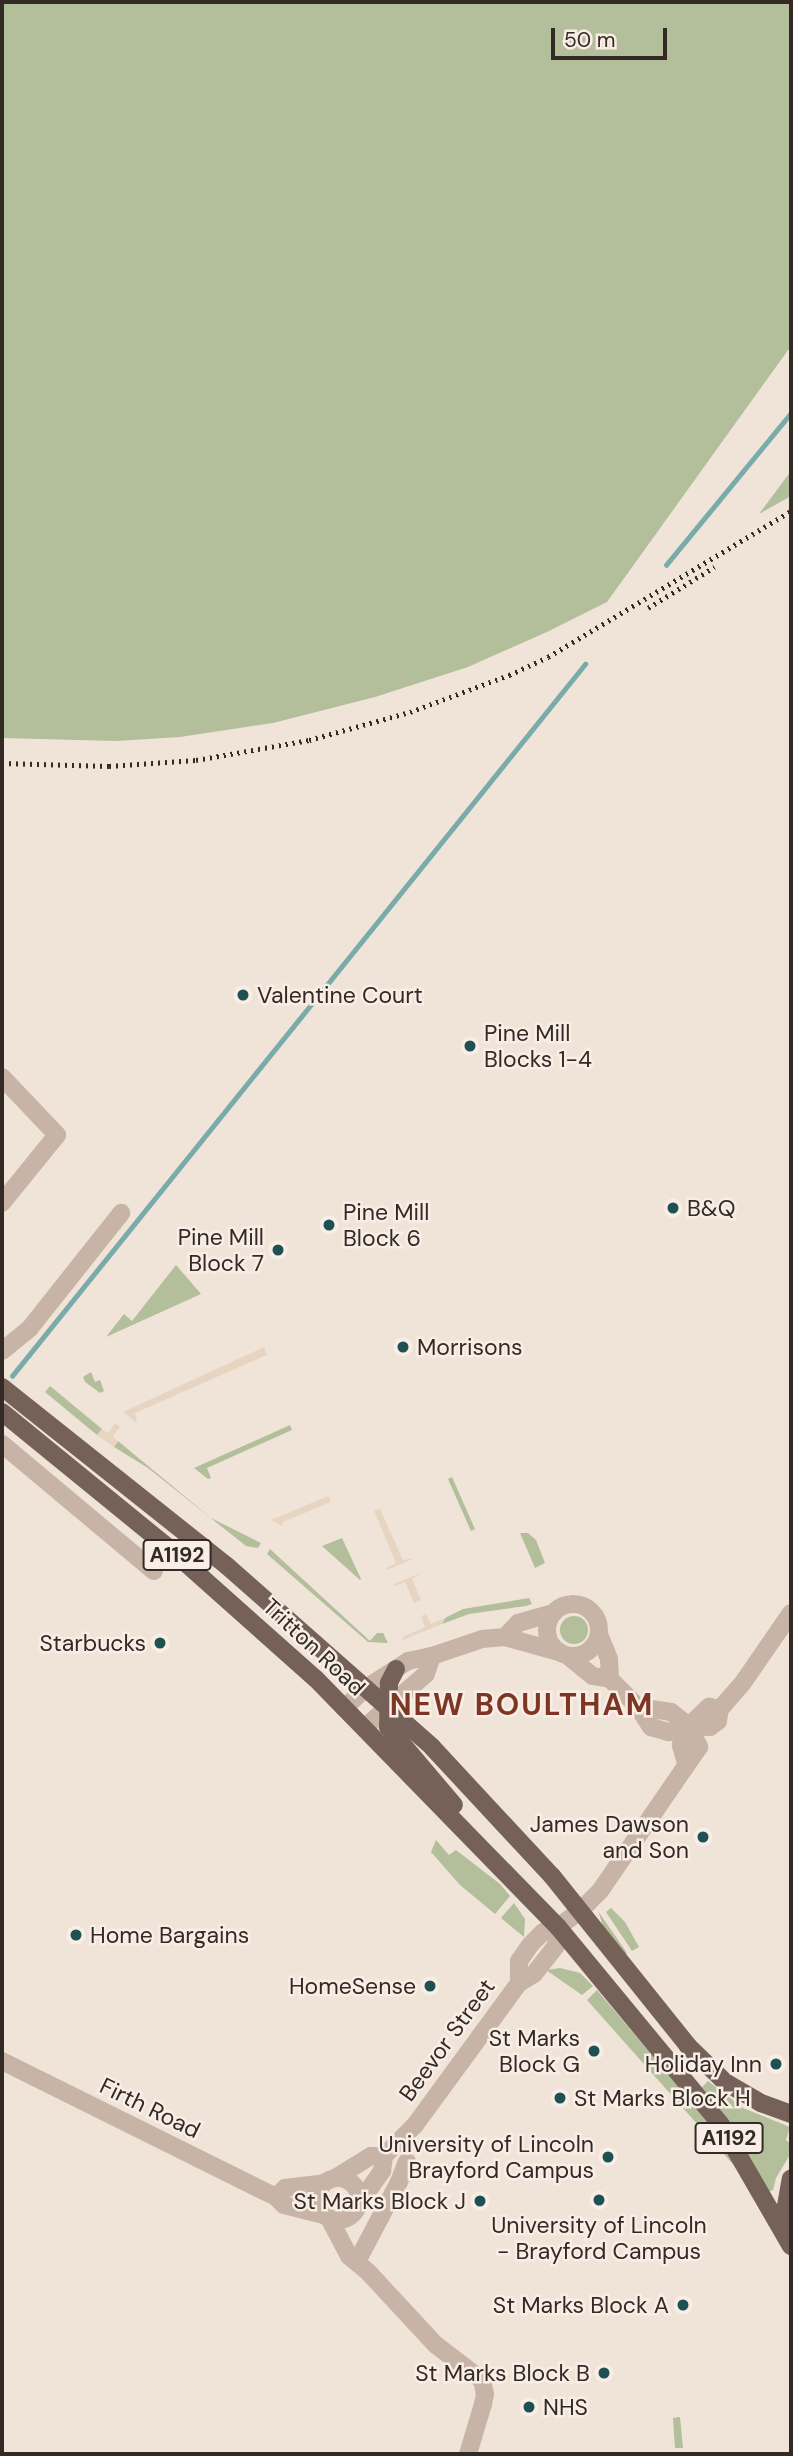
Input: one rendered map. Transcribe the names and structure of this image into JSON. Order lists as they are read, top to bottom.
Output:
{
  "streets": {
    "main road": ["A1192", "Tritton Road"],
    "street": ["Beevor Street", "Firth Road"]
  },
  "crossings": [
    ["Tritton Road", "Beevor Street"],
    ["Beevor Street", "Firth Road"]
  ],
  "districts": ["NEW BOULTHAM"],
  "places": [
    "Valentine Court",
    "Pine Mill Blocks 1-4",
    "B&Q",
    "Pine Mill Block 6",
    "Pine Mill Block 7",
    "Morrisons",
    "Starbucks",
    "James Dawson and Son",
    "Home Bargains",
    "HomeSense",
    "St Marks Block G",
    "Holiday Inn",
    "St Marks Block H",
    "University of Lincoln Brayford Campus",
    "University of Lincoln - Brayford Campus",
    "St Marks Block J",
    "St Marks Block A",
    "St Marks Block B",
    "NHS"
  ],
  "scale_bar": "50 m"
}
